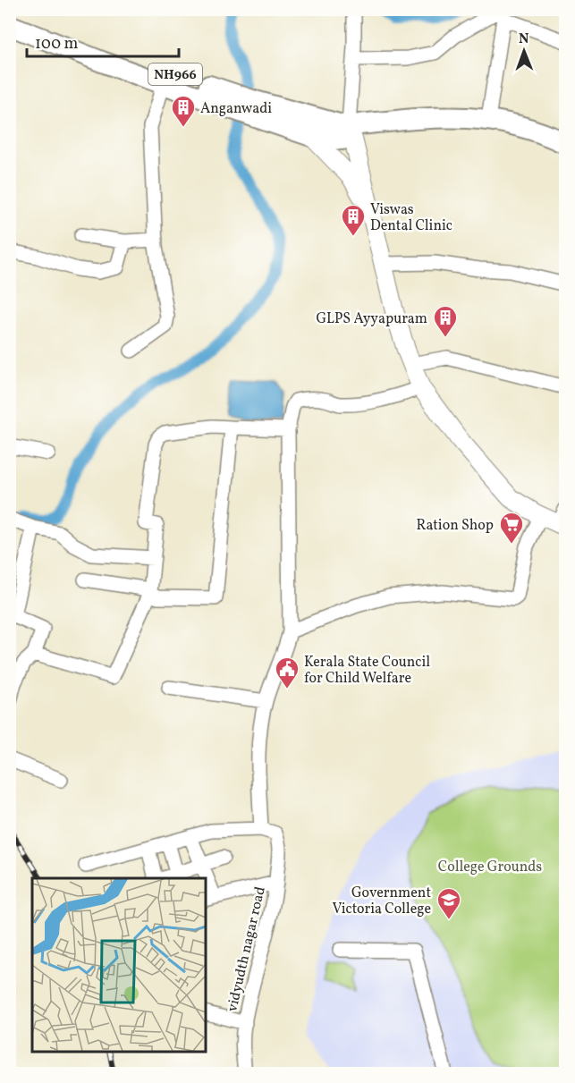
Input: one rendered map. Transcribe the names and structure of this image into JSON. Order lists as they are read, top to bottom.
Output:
{
  "streets": {
    "highway": ["NH966"],
    "street": ["vidyudth nagar road"]
  },
  "parks": ["College Grounds"],
  "places": {
    "building": ["Anganwadi", "Viswas Dental Clinic", "GLPS Ayyapuram"],
    "supermarket": ["Ration Shop"],
    "public building": ["Kerala State Council for Child Welfare"],
    "school or university": ["Government Victoria College"]
  },
  "scale_bar": "100 m",
  "north": "top"
}
